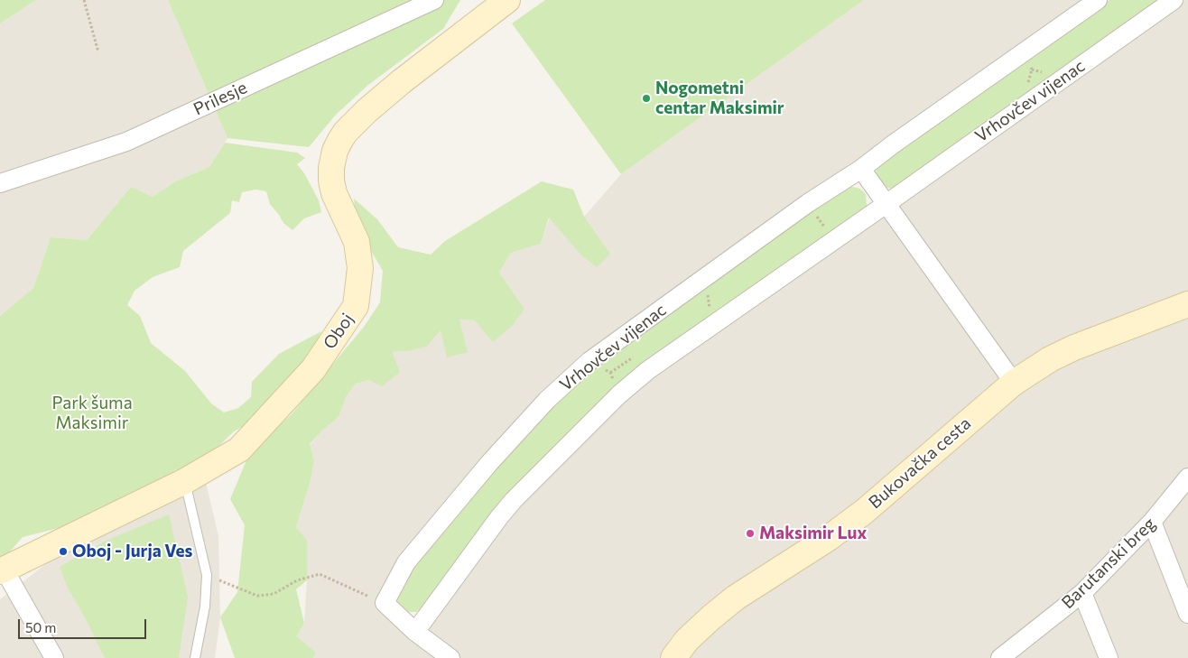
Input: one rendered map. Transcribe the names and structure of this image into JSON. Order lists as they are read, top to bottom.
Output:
{
  "streets": {
    "street": [
      "Prilesje",
      "Vrhovčev vijenac",
      "Oboj",
      "Bukovačka cesta",
      "Barutanski breg"
    ]
  },
  "parks": ["Park šuma Maksimir"],
  "places": ["Nogometni centar Maksimir", "Maksimir Lux", "Oboj - Jurja Ves"],
  "scale_bar": "50 m"
}
